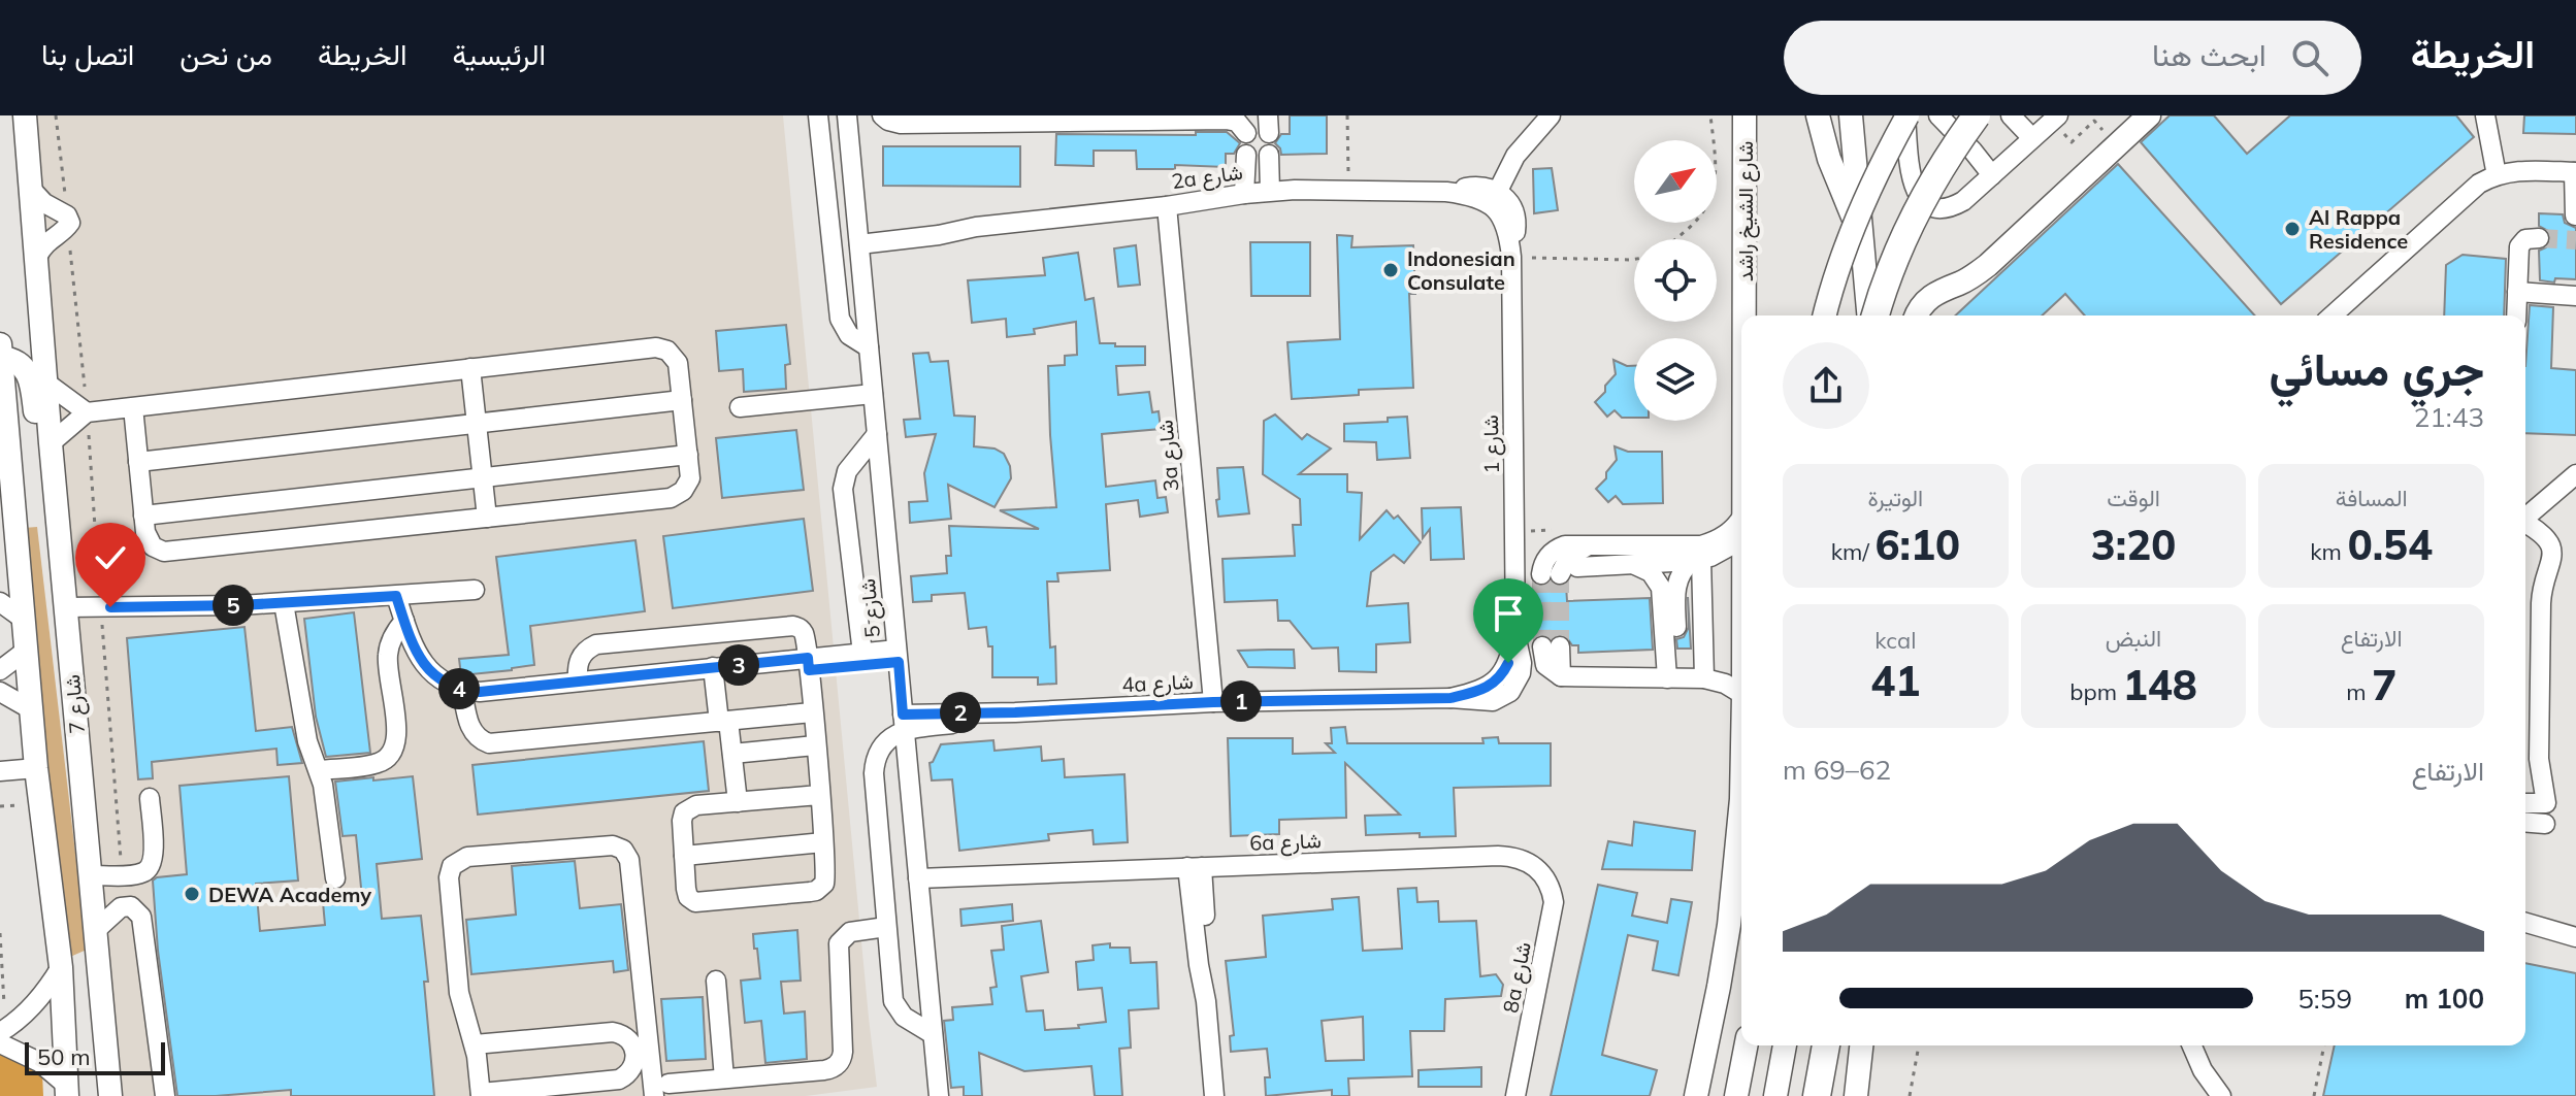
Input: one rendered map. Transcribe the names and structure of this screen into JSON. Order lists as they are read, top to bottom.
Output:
{
  "streets": {
    "main road": ["شارع الشيخ راشد", "شارع 7"],
    "street": [
      "2a شارع",
      "شارع 1",
      "3a شارع",
      "شارع 5",
      "4a شارع",
      "6a شارع",
      "8a شارع"
    ]
  },
  "crossings": [
    ["2a شارع", "شارع 1"],
    ["2a شارع", "3a شارع"],
    ["2a شارع", "شارع 5"],
    ["شارع 1", "4a شارع"],
    ["3a شارع", "4a شارع"],
    ["شارع 5", "4a شارع"],
    ["شارع 5", "6a شارع"],
    ["6a شارع", "8a شارع"]
  ],
  "places": ["Al Rappa Residence", "Indonesian Consulate", "DEWA Academy"],
  "scale_bar": "50 m",
  "north": "top right",
  "page": {
    "header": "الخريطة",
    "search": "ابحث هنا",
    "nav": [
      "الرئيسية",
      "الخريطة",
      "من نحن",
      "اتصل بنا"
    ],
    "heading": ["جري مسائي", "21:43"],
    "stats": [
      ["المسافة", "0.54 km"],
      ["الوقت", "3:20"],
      ["الوتيرة", "6:10 /km"],
      ["الارتفاع", "7 m"],
      ["النبض", "148 bpm"],
      ["kcal", "41"]
    ],
    "pins": [
      "5",
      "3",
      "4",
      "1",
      "2"
    ],
    "chart": ["الارتفاع", "62–69 m"],
    "list": [
      {
        "name": "100 m",
        "note": "5:59"
      }
    ],
    "scale": "50 m"
  }
}
